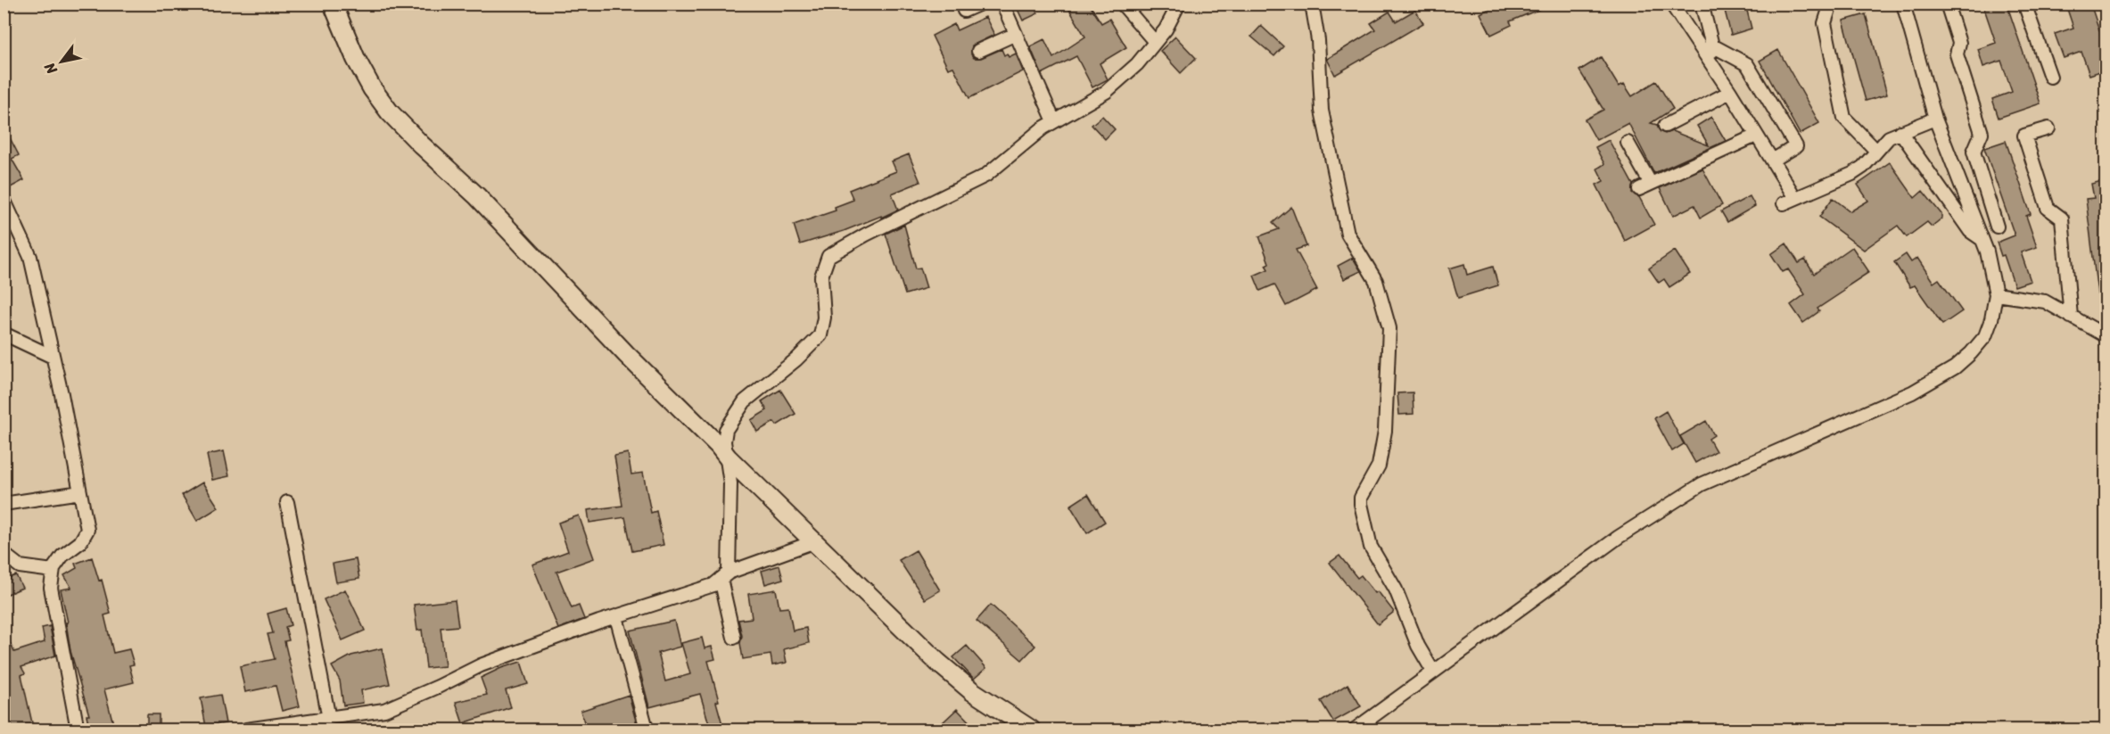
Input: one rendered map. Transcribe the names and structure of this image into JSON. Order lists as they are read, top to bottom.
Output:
{
  "north": "bottom left"
}
